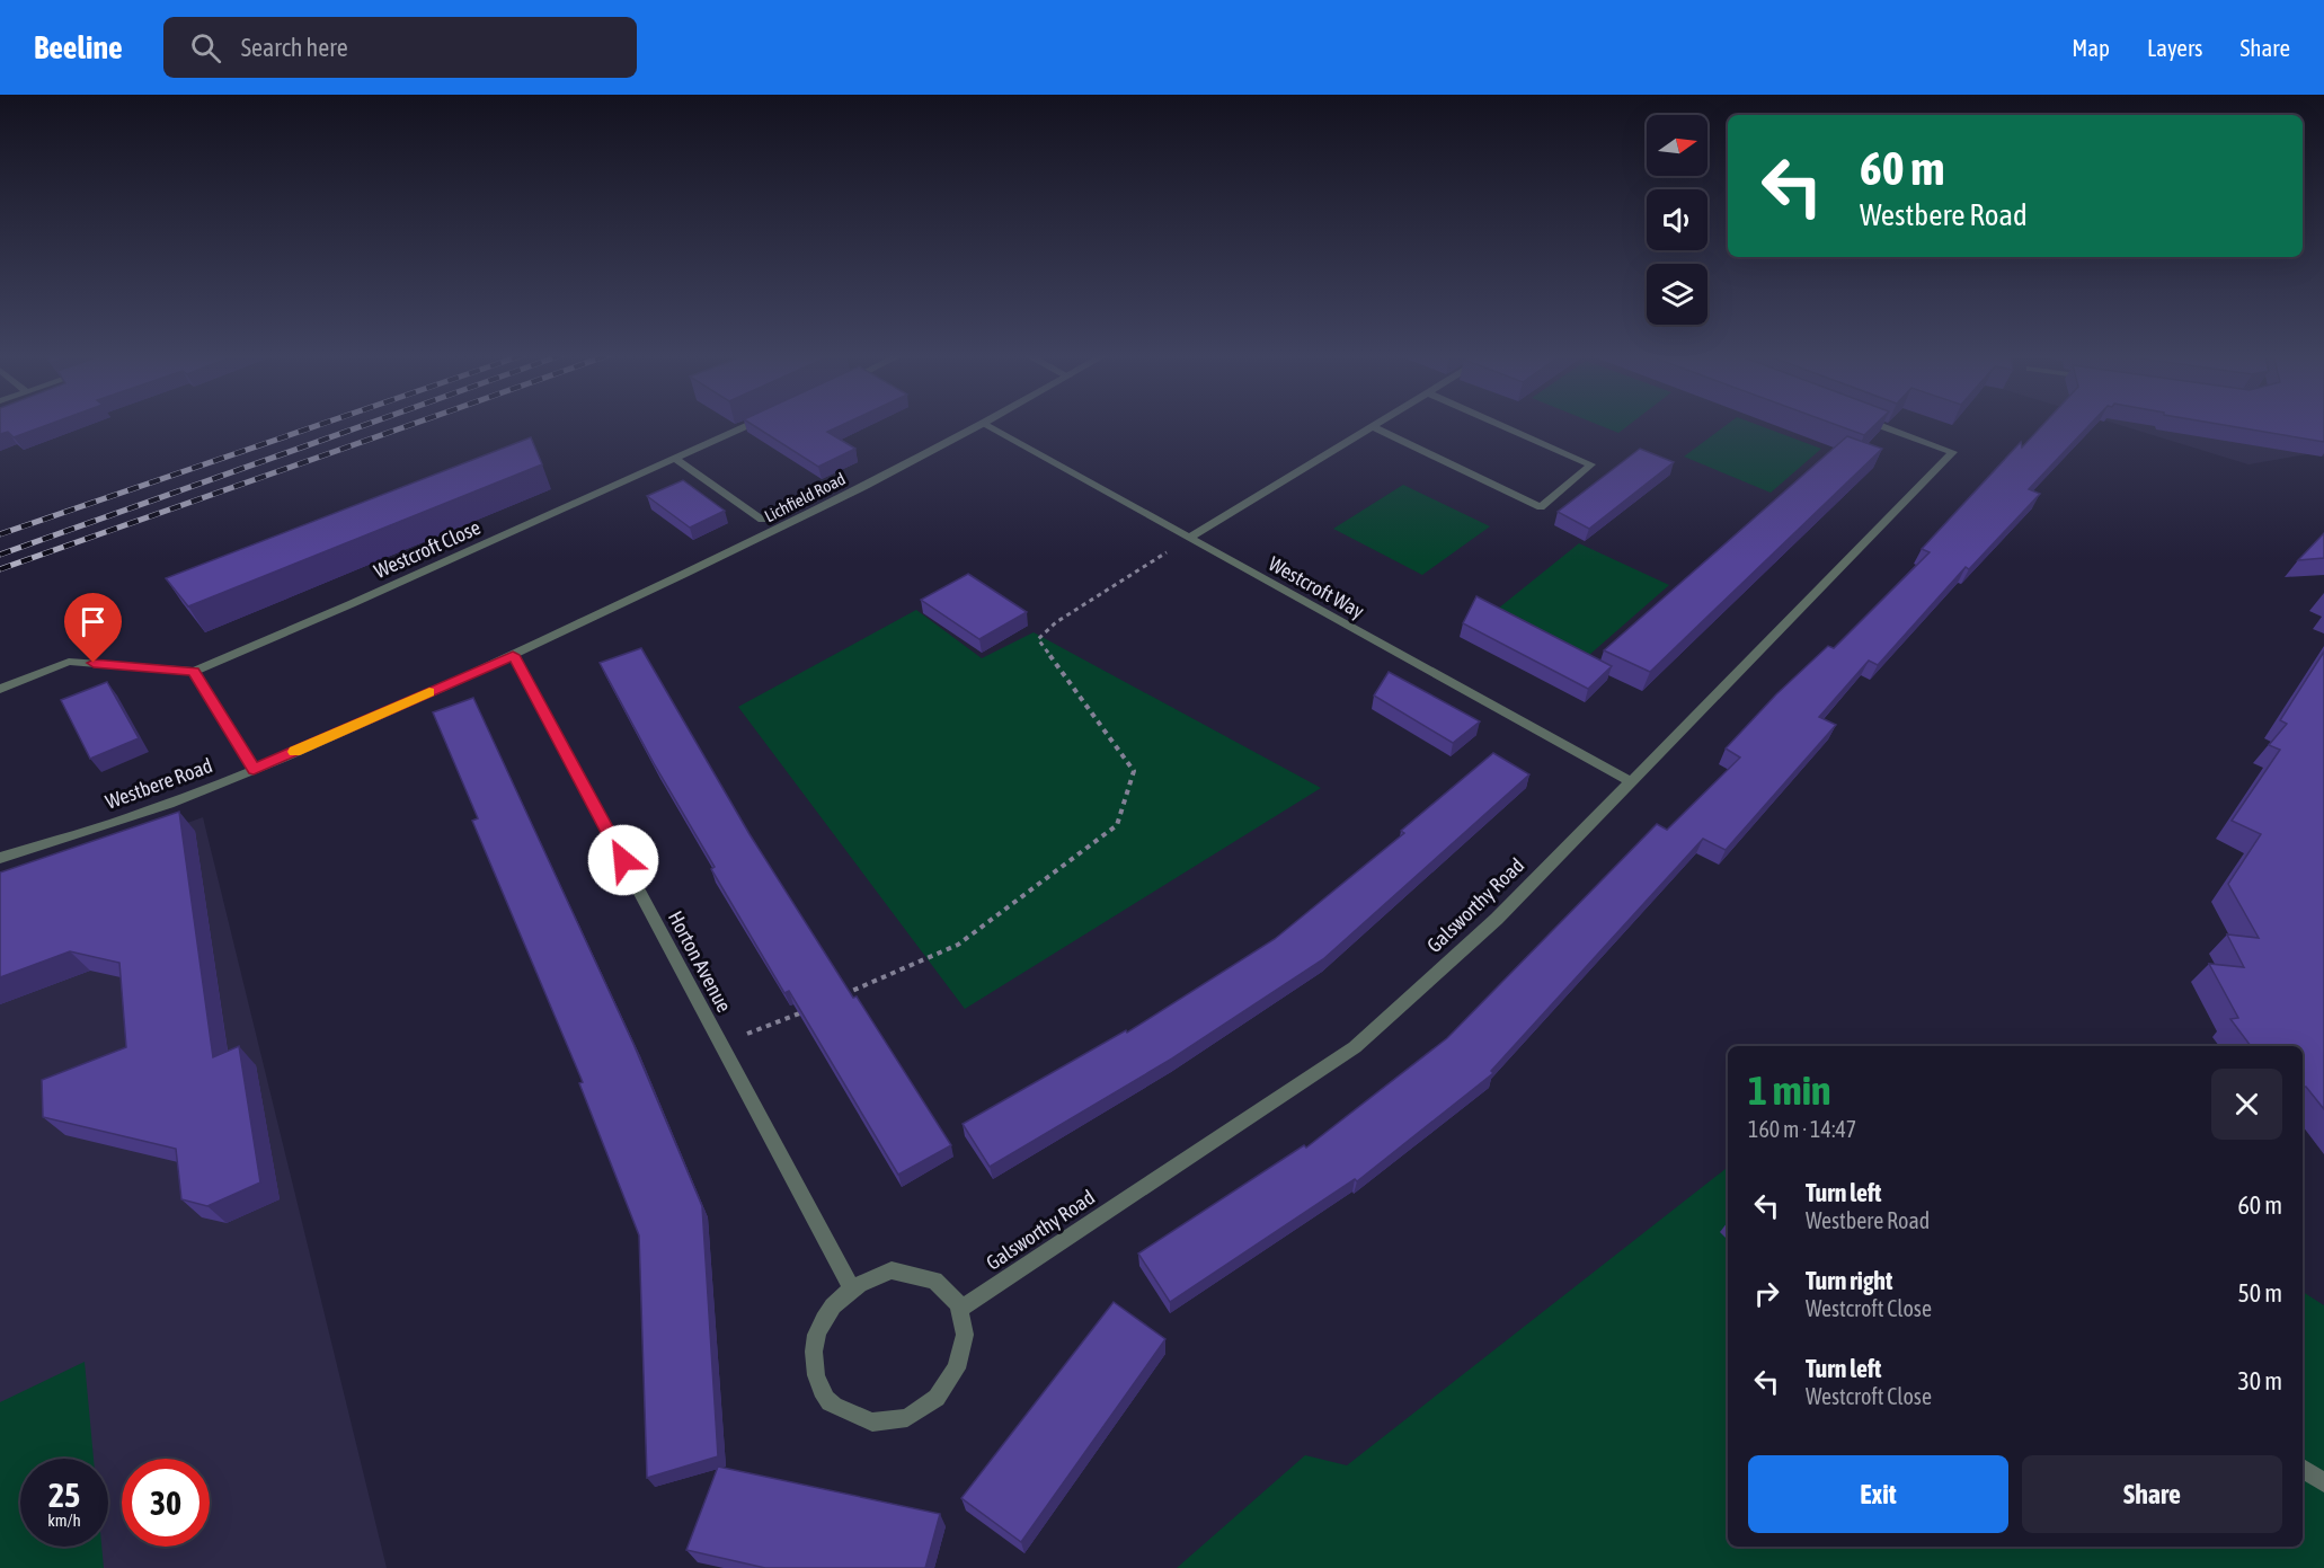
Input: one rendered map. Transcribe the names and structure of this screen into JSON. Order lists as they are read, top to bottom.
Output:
{
  "streets": {
    "street": [
      "Lichfield Road",
      "Westcroft Close",
      "Westcroft Way",
      "Westbere Road",
      "Galsworthy Road",
      "Horton Avenue"
    ]
  },
  "crossings": [
    ["Lichfield Road", "Westcroft Way"],
    ["Lichfield Road", "Westbere Road"],
    ["Lichfield Road", "Horton Avenue"],
    ["Westcroft Way", "Galsworthy Road"],
    ["Westbere Road", "Horton Avenue"],
    ["Galsworthy Road", "Horton Avenue"]
  ],
  "north": "right",
  "page": {
    "header": "Beeline",
    "search": "Search here",
    "nav": ["Map", "Layers", "Share"],
    "turn": ["60 m", "Westbere Road"],
    "heading": ["1 min", "160 m · 14:47"],
    "list": [
      {
        "name": "Turn left",
        "note": "Westbere Road",
        "value": "60 m"
      },
      {
        "name": "Turn right",
        "note": "Westcroft Close",
        "value": "50 m"
      },
      {
        "name": "Turn left",
        "note": "Westcroft Close",
        "value": "30 m"
      }
    ],
    "buttons": ["Exit", "Share"],
    "speed": "25 km/h",
    "limit": "30"
  }
}
